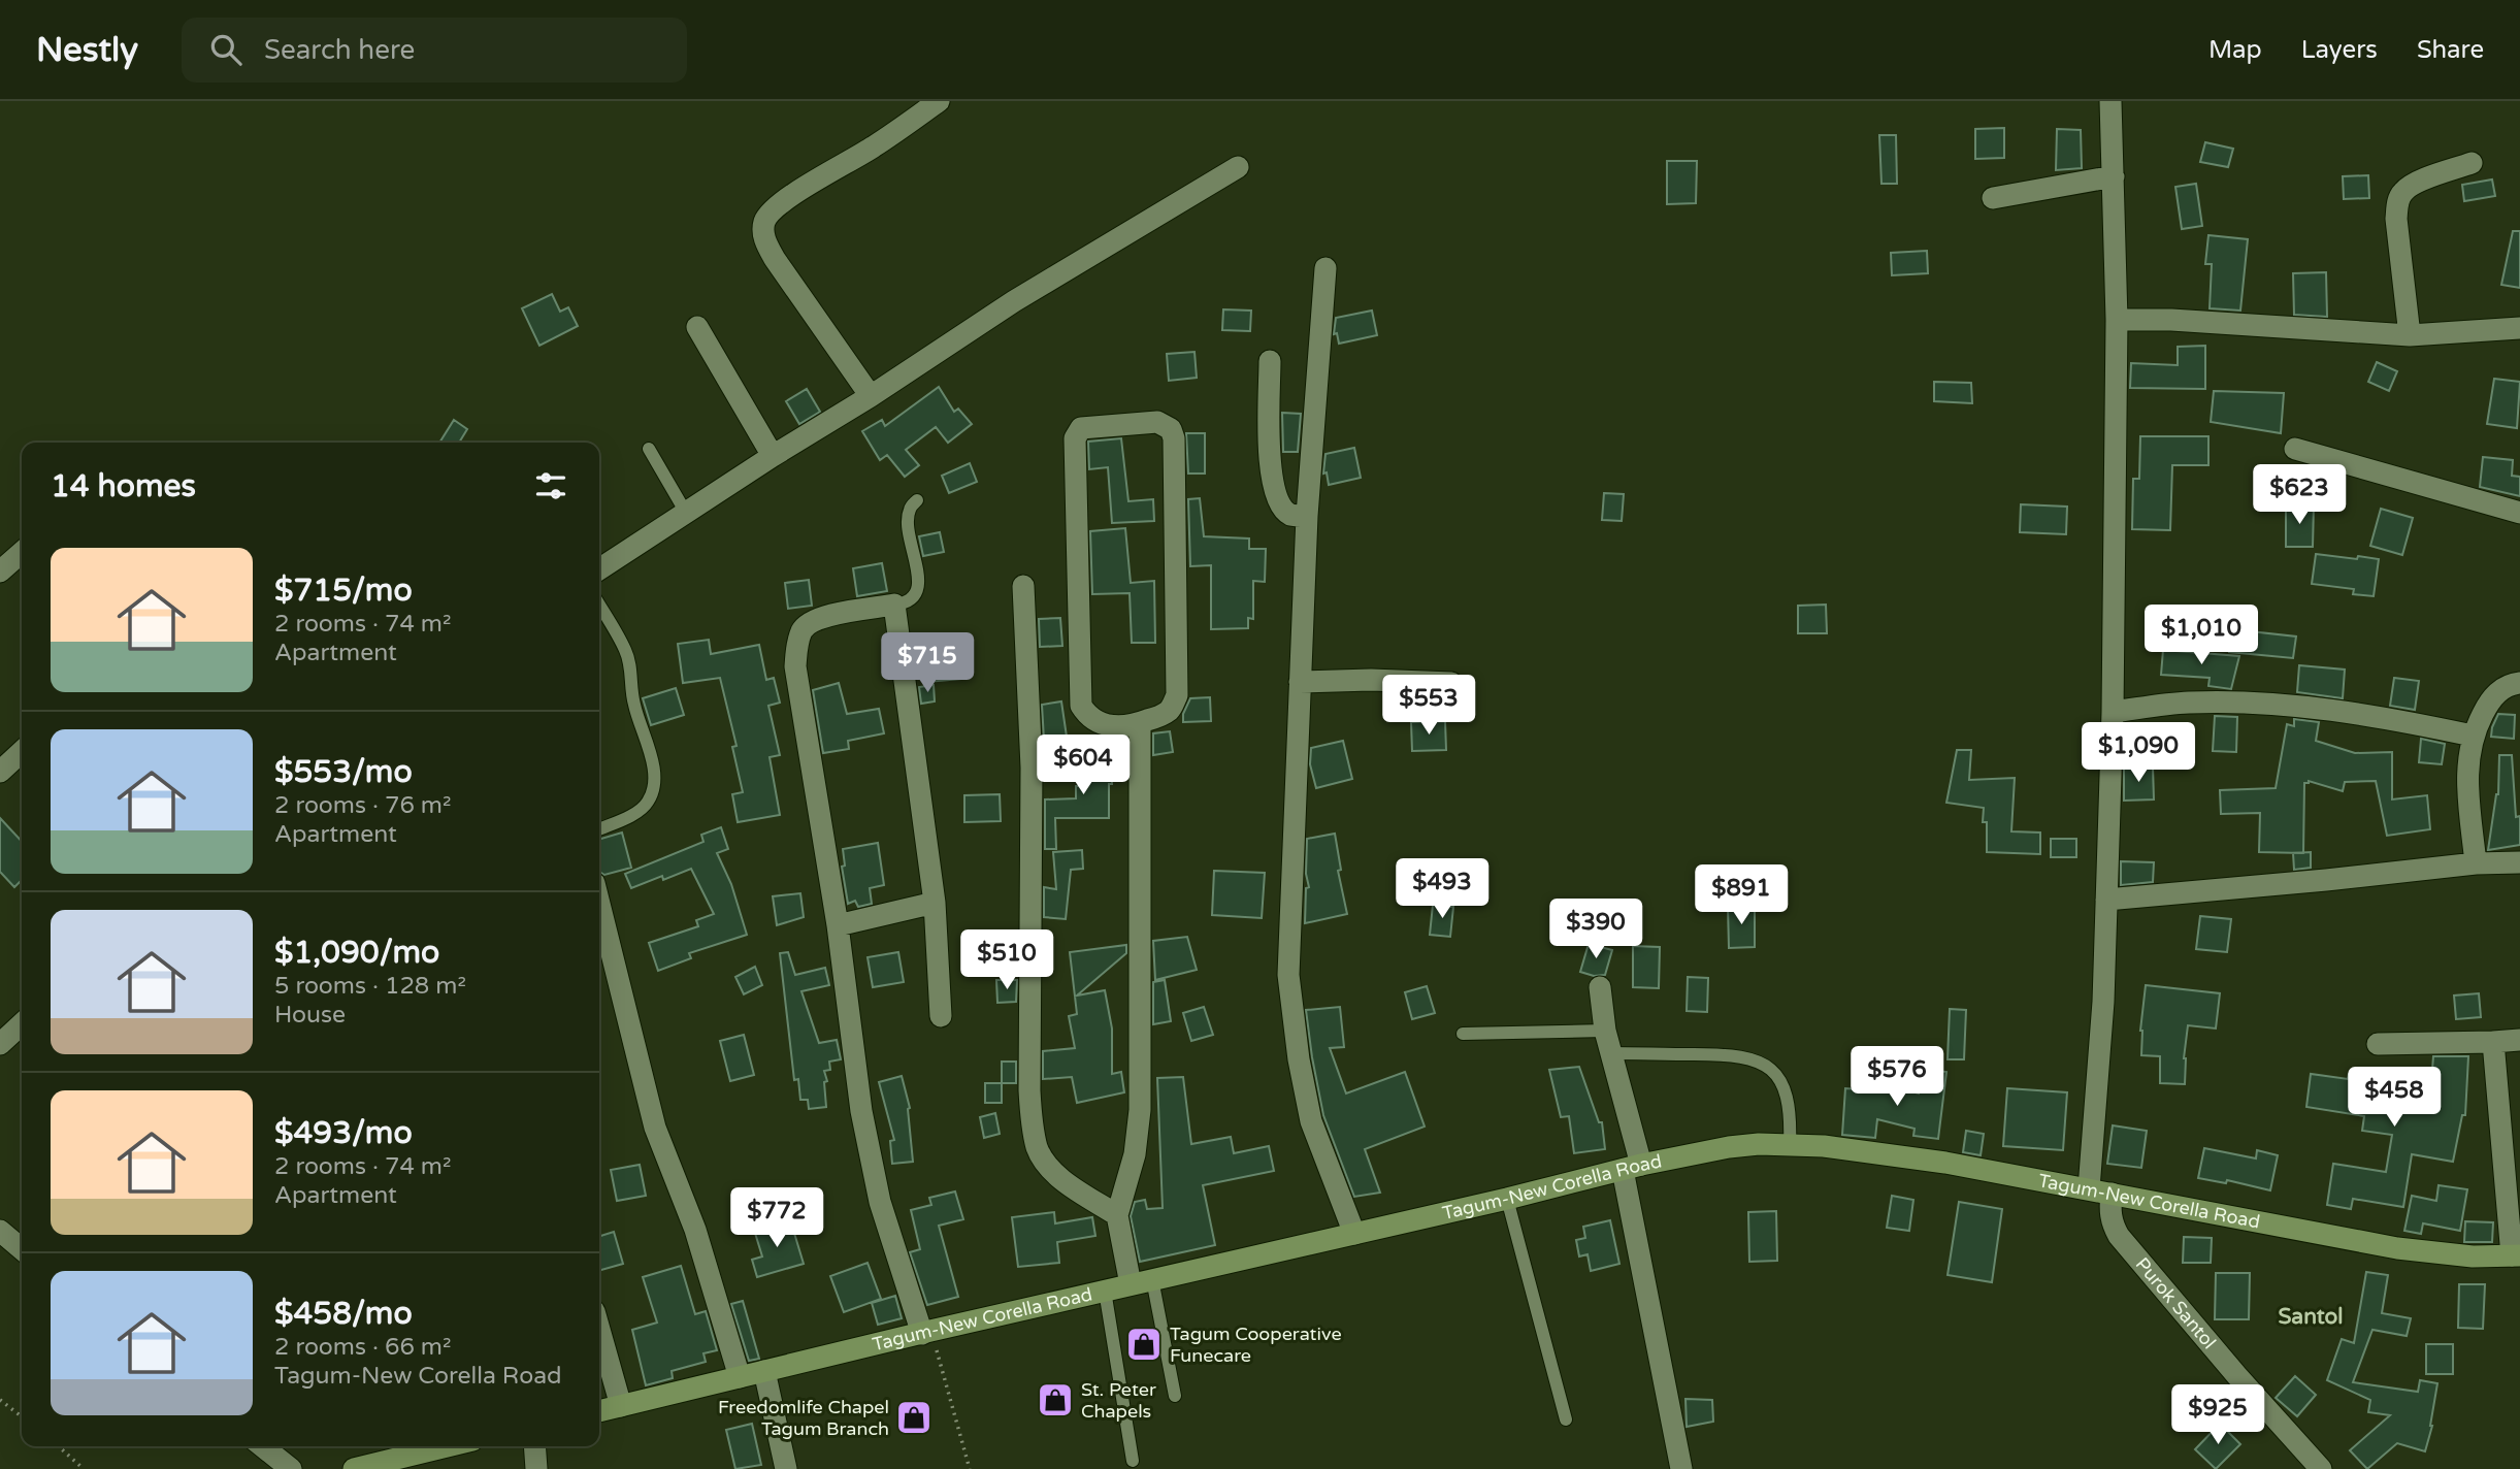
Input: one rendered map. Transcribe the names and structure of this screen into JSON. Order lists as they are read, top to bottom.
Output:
{
  "streets": {
    "main road": ["Tagum-New Corella Road"],
    "street": ["Purok Santol"]
  },
  "crossings": [
    ["Tagum-New Corella Road", "Purok Santol"]
  ],
  "districts": ["Santol"],
  "places": {
    "shop": ["Tagum Cooperative Funecare", "St. Peter Chapels", "Freedomlife Chapel Tagum Branch"]
  },
  "page": {
    "header": "Nestly",
    "search": "Search here",
    "nav": ["Map", "Layers", "Share"],
    "heading": "14 homes",
    "price": [
      "$623",
      "$1,010",
      "$715",
      "$553",
      "$1,090",
      "$604",
      "$493",
      "$891",
      "$390",
      "$510",
      "$576",
      "$458",
      "$772",
      "$925"
    ],
    "list": [
      {
        "name": "$715/mo",
        "note": "2 rooms · 74 m² · Apartment"
      },
      {
        "name": "$553/mo",
        "note": "2 rooms · 76 m² · Apartment"
      },
      {
        "name": "$1,090/mo",
        "note": "5 rooms · 128 m² · House"
      },
      {
        "name": "$493/mo",
        "note": "2 rooms · 74 m² · Apartment"
      },
      {
        "name": "$458/mo",
        "note": "2 rooms · 66 m² · Tagum-New Corella Road"
      }
    ]
  }
}
